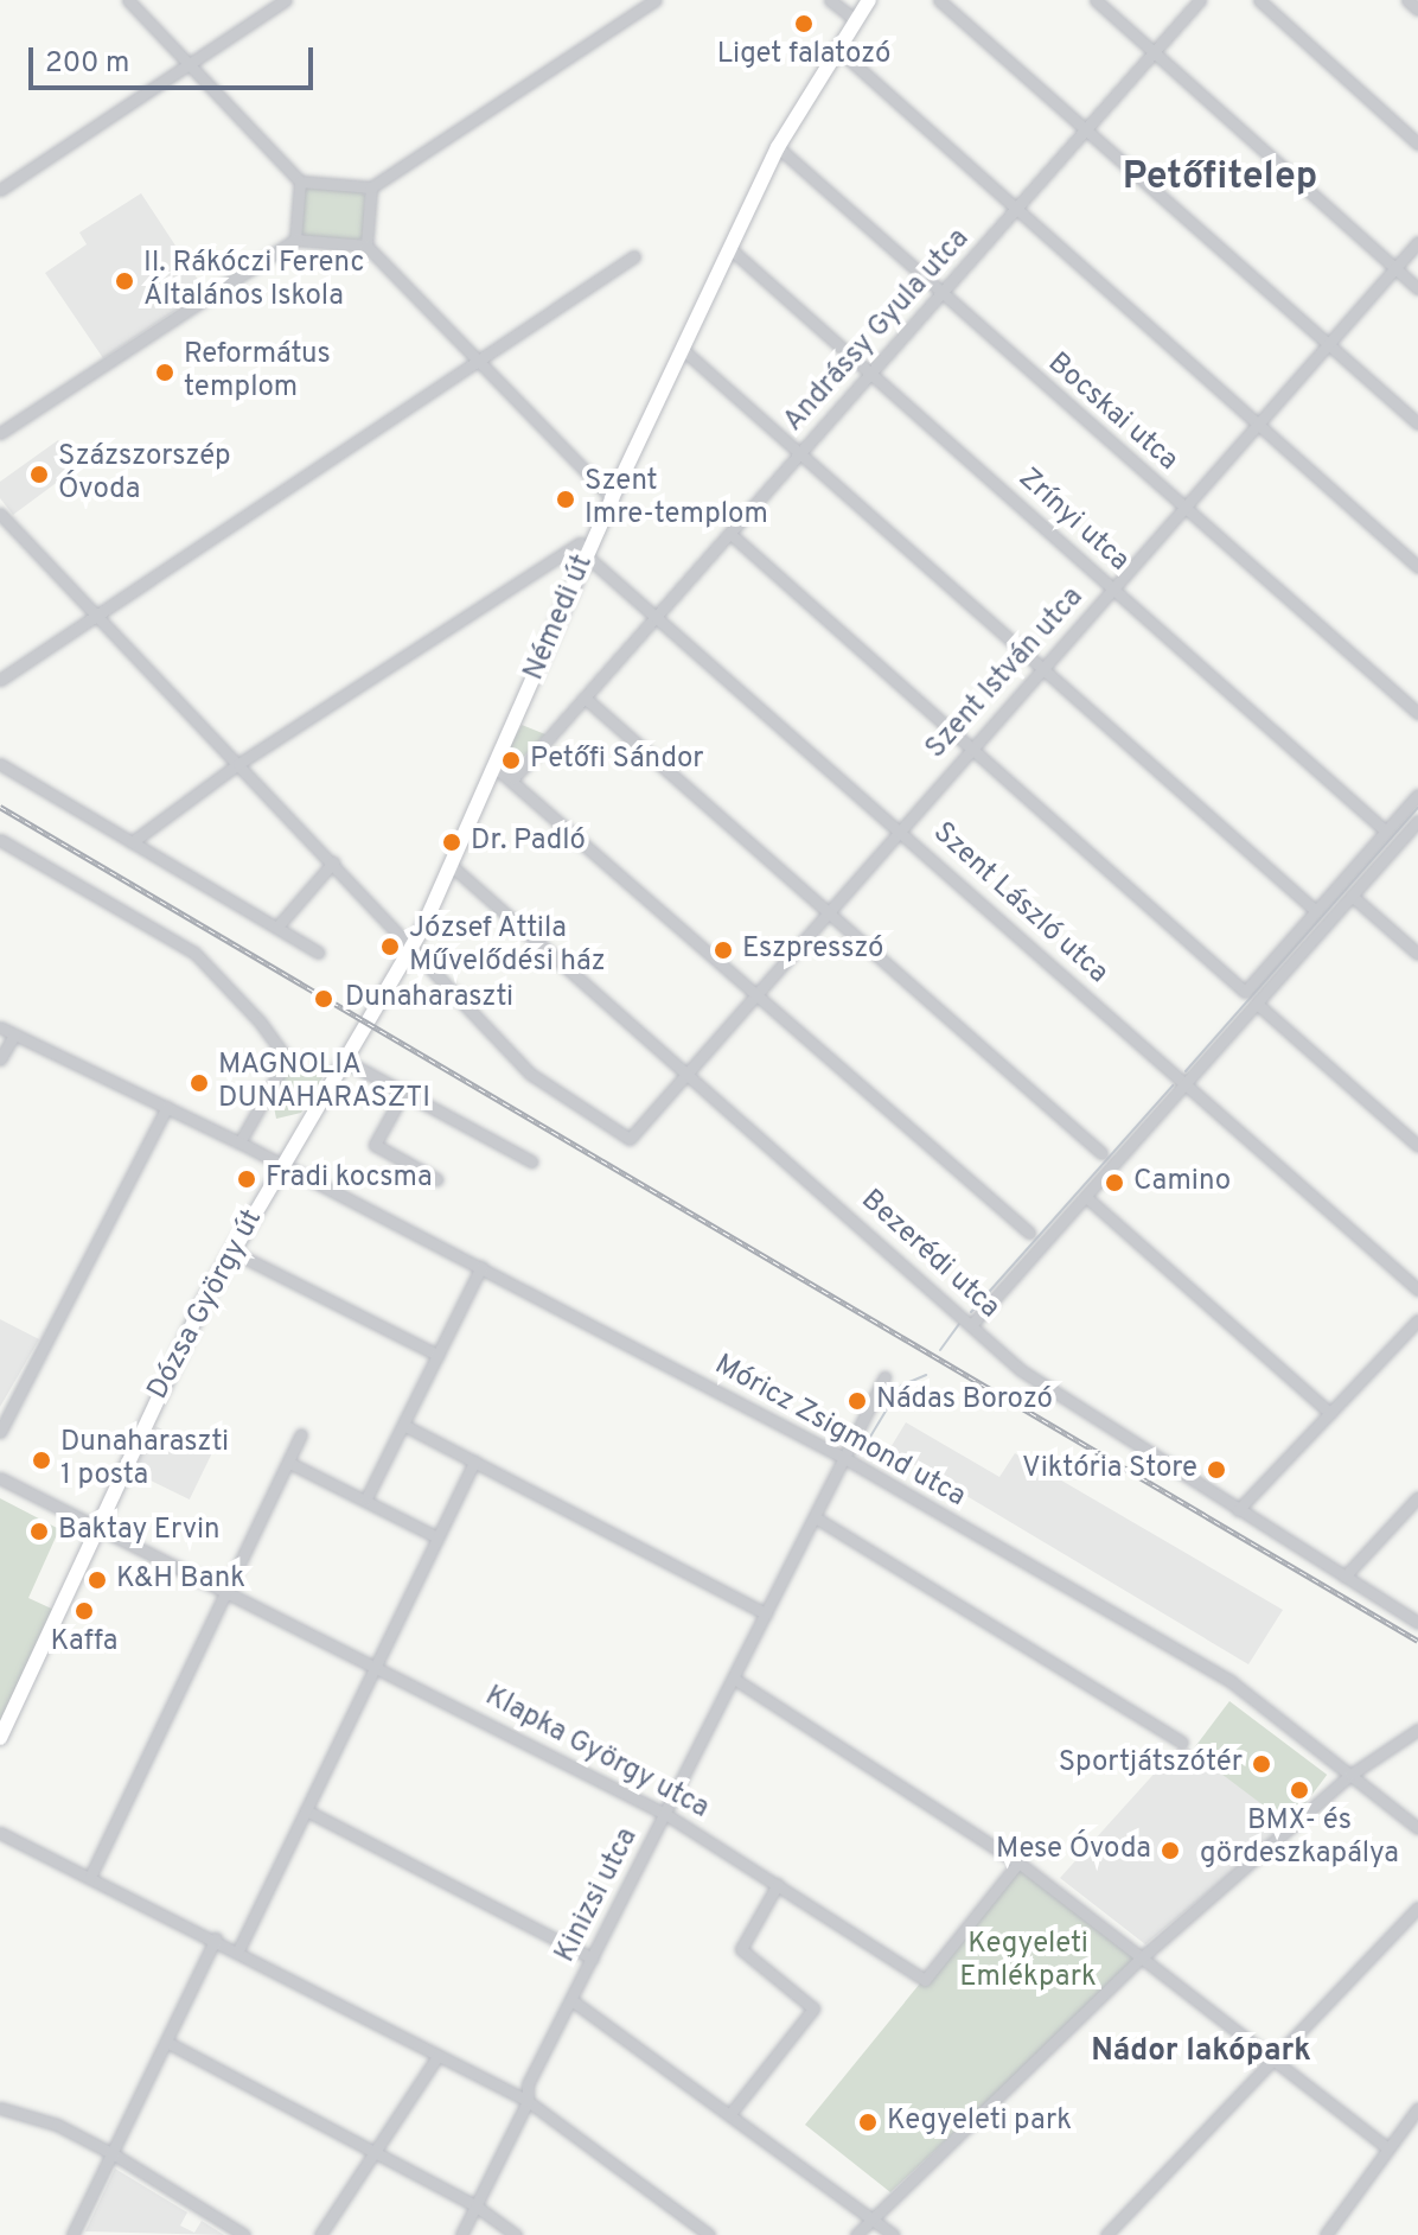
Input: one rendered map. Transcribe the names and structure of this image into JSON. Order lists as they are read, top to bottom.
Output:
{
  "streets": {
    "main road": ["Némedi út", "Dózsa György út"],
    "street": [
      "Andrássy Gyula utca",
      "Bocskai utca",
      "Zrínyi utca",
      "Szent István utca",
      "Szent László utca",
      "Bezerédi utca",
      "Móricz Zsigmond utca",
      "Klapka György utca",
      "Kinizsi utca"
    ]
  },
  "crossings": [
    ["Andrássy Gyula utca", "Bocskai utca"],
    ["Andrássy Gyula utca", "Zrínyi utca"],
    ["Andrássy Gyula utca", "Szent László utca"],
    ["Bocskai utca", "Némedi út"],
    ["Bocskai utca", "Szent István utca"],
    ["Zrínyi utca", "Némedi út"],
    ["Zrínyi utca", "Szent István utca"],
    ["Némedi út", "Szent István utca"],
    ["Némedi út", "Szent László utca"],
    ["Némedi út", "Bezerédi utca"],
    ["Némedi út", "Dózsa György út"],
    ["Szent István utca", "Szent László utca"],
    ["Szent István utca", "Bezerédi utca"],
    ["Dózsa György út", "Móricz Zsigmond utca"],
    ["Dózsa György út", "Klapka György utca"],
    ["Móricz Zsigmond utca", "Kinizsi utca"],
    ["Klapka György utca", "Kinizsi utca"]
  ],
  "districts": ["Petőfitelep", "Nádor lakópark"],
  "parks": ["Kegyeleti Emlékpark"],
  "places": [
    "Liget falatozó",
    "II. Rákóczi Ferenc Általános Iskola",
    "Református templom",
    "Százszorszép Óvoda",
    "Szent Imre-templom",
    "Petőfi Sándor",
    "Dr. Padló",
    "József Attila Művelődési ház",
    "Eszpresszó",
    "Dunaharaszti",
    "MAGNOLIA DUNAHARASZTI",
    "Fradi kocsma",
    "Camino",
    "Nádas Borozó",
    "Dunaharaszti 1 posta",
    "Viktória Store",
    "Baktay Ervin",
    "K&H Bank",
    "Kaffa",
    "Sportjátszótér",
    "BMX- és gördeszkapálya",
    "Mese Óvoda",
    "Kegyeleti park"
  ],
  "scale_bar": "200 m"
}
